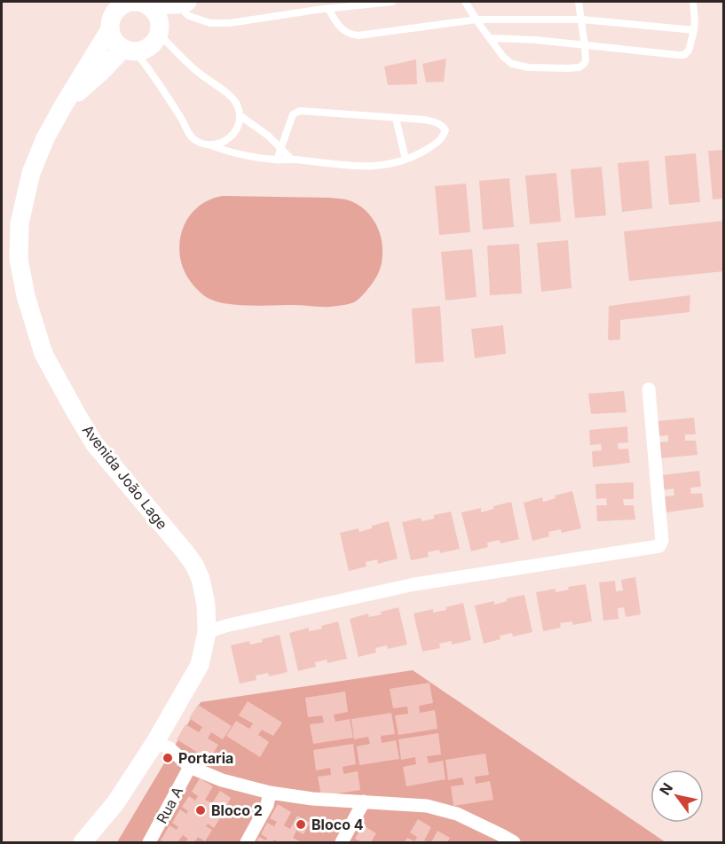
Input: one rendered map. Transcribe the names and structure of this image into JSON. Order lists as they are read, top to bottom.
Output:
{
  "streets": {
    "main road": ["Avenida João Lage"],
    "street": ["Rua A"]
  },
  "places": ["Portaria", "Bloco 2", "Bloco 4"],
  "north": "top left"
}
